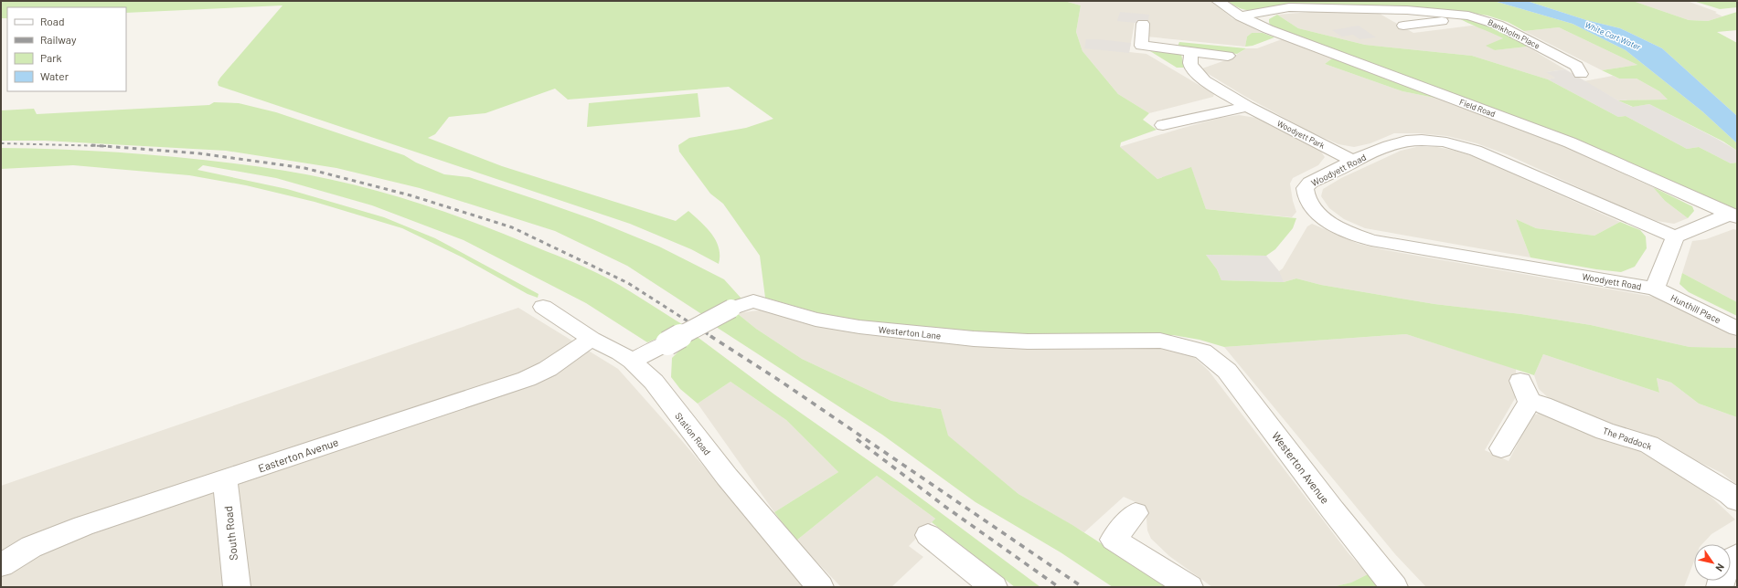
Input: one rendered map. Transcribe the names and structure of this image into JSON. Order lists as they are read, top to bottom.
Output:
{
  "streets": {
    "street": [
      "Bankholm Place",
      "Field Road",
      "Woodyett Park",
      "Woodyett Road",
      "Hunthill Place",
      "Westerton Lane",
      "Station Road",
      "The Paddock",
      "Easterton Avenue",
      "Westerton Avenue",
      "South Road"
    ]
  },
  "crossings": [
    ["Bankholm Place", "Field Road"],
    ["Woodyett Park", "Woodyett Road"],
    ["Woodyett Road", "Hunthill Place"],
    ["Westerton Lane", "Station Road"],
    ["Westerton Lane", "Westerton Avenue"],
    ["Station Road", "Easterton Avenue"],
    ["Easterton Avenue", "South Road"]
  ],
  "water": ["White Cart Water"],
  "legend": [
    "Road",
    "Railway",
    "Park",
    "Water"
  ],
  "north": "bottom right"
}
